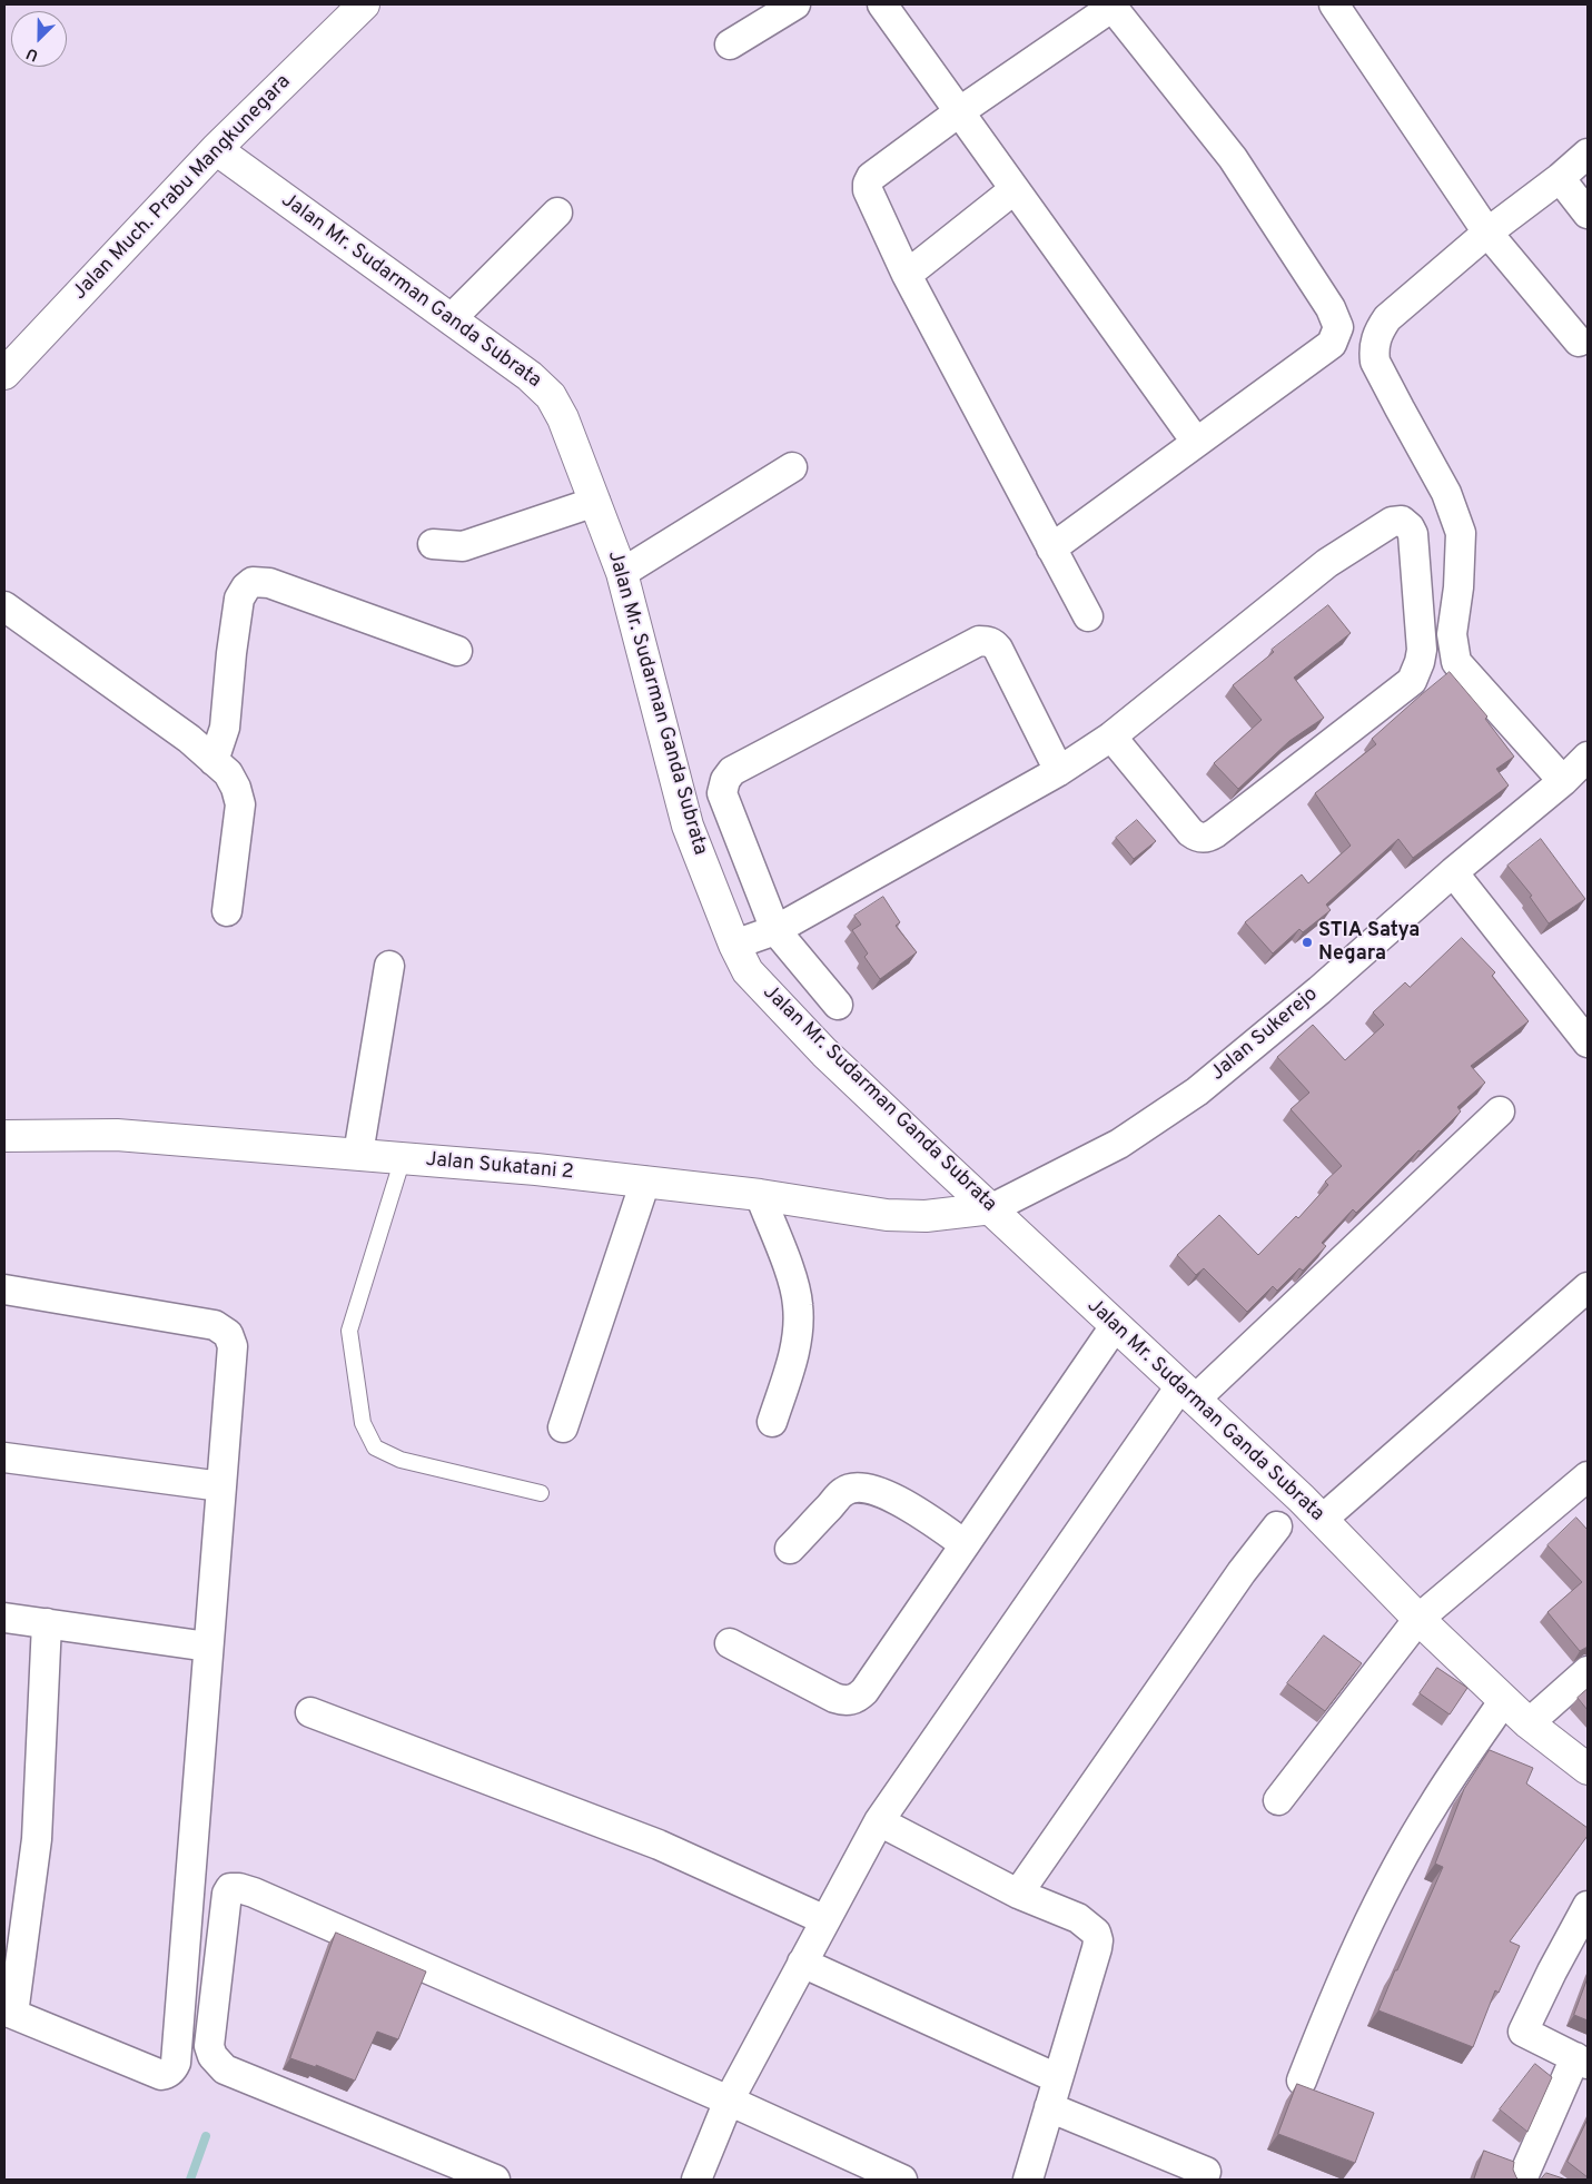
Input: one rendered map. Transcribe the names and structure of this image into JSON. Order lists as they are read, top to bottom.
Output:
{
  "streets": {
    "street": [
      "Jalan Much. Prabu Mangkunegara",
      "Jalan Mr. Sudarman Ganda Subrata",
      "Jalan Sukerejo",
      "Jalan Sukatani 2"
    ]
  },
  "crossings": [
    ["Jalan Much. Prabu Mangkunegara", "Jalan Mr. Sudarman Ganda Subrata"],
    ["Jalan Mr. Sudarman Ganda Subrata", "Jalan Sukerejo"],
    ["Jalan Mr. Sudarman Ganda Subrata", "Jalan Sukatani 2"],
    ["Jalan Sukerejo", "Jalan Sukatani 2"]
  ],
  "places": ["STIA Satya Negara"],
  "north": "bottom left"
}
